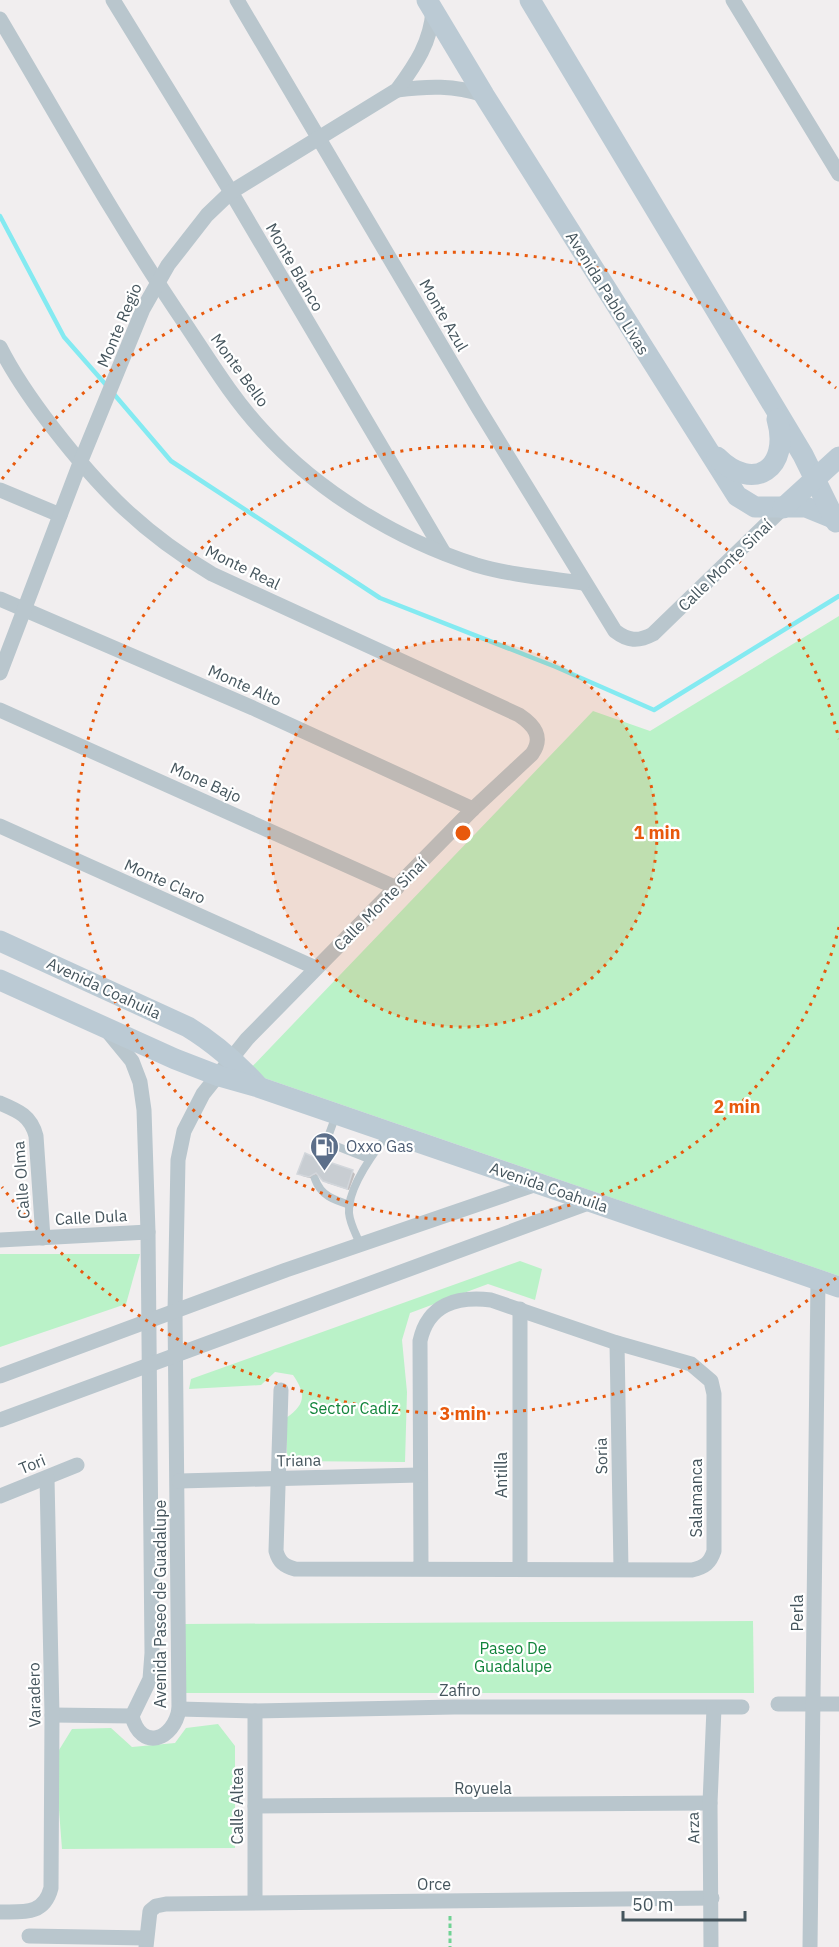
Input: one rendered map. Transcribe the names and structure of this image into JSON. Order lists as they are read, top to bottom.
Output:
{
  "streets": {
    "main road": ["Avenida Pablo Livas", "Calle Monte Sinaí", "Avenida Coahuila"],
    "street": [
      "Monte Blanco",
      "Monte Azul",
      "Monte Regio",
      "Monte Bello",
      "Monte Real",
      "Monte Alto",
      "Mone Bajo",
      "Monte Claro",
      "Calle Olma",
      "Calle Dula",
      "Soria",
      "Triana",
      "Tori",
      "Antilla",
      "Salamanca",
      "Avenida Paseo de Guadalupe",
      "Perla",
      "Zafiro",
      "Varadero",
      "Royuela",
      "Calle Altea",
      "Arza",
      "Orce"
    ]
  },
  "crossings": [
    ["Monte Blanco", "Monte Regio"],
    ["Monte Blanco", "Monte Bello"],
    ["Avenida Pablo Livas", "Monte Regio"],
    ["Avenida Pablo Livas", "Calle Monte Sinaí"],
    ["Monte Azul", "Monte Regio"],
    ["Monte Azul", "Monte Bello"],
    ["Monte Azul", "Calle Monte Sinaí"],
    ["Monte Regio", "Monte Bello"],
    ["Monte Regio", "Monte Real"],
    ["Monte Regio", "Monte Alto"],
    ["Calle Monte Sinaí", "Monte Real"],
    ["Calle Monte Sinaí", "Monte Alto"],
    ["Calle Monte Sinaí", "Mone Bajo"],
    ["Calle Monte Sinaí", "Monte Claro"],
    ["Calle Monte Sinaí", "Avenida Coahuila"],
    ["Calle Monte Sinaí", "Avenida Paseo de Guadalupe"],
    ["Avenida Coahuila", "Avenida Paseo de Guadalupe"],
    ["Avenida Coahuila", "Perla"],
    ["Calle Olma", "Calle Dula"],
    ["Calle Dula", "Avenida Paseo de Guadalupe"],
    ["Soria", "Salamanca"],
    ["Triana", "Salamanca"],
    ["Triana", "Avenida Paseo de Guadalupe"],
    ["Tori", "Varadero"],
    ["Antilla", "Salamanca"],
    ["Avenida Paseo de Guadalupe", "Zafiro"],
    ["Zafiro", "Calle Altea"],
    ["Zafiro", "Arza"],
    ["Royuela", "Calle Altea"],
    ["Royuela", "Arza"],
    ["Calle Altea", "Orce"],
    ["Arza", "Orce"]
  ],
  "parks": ["Sector Cadiz", "Paseo De Guadalupe"],
  "places": {
    "fuel station": ["Oxxo Gas"]
  },
  "scale_bar": "50 m",
  "rings": ["1 min", "2 min", "3 min"]
}
